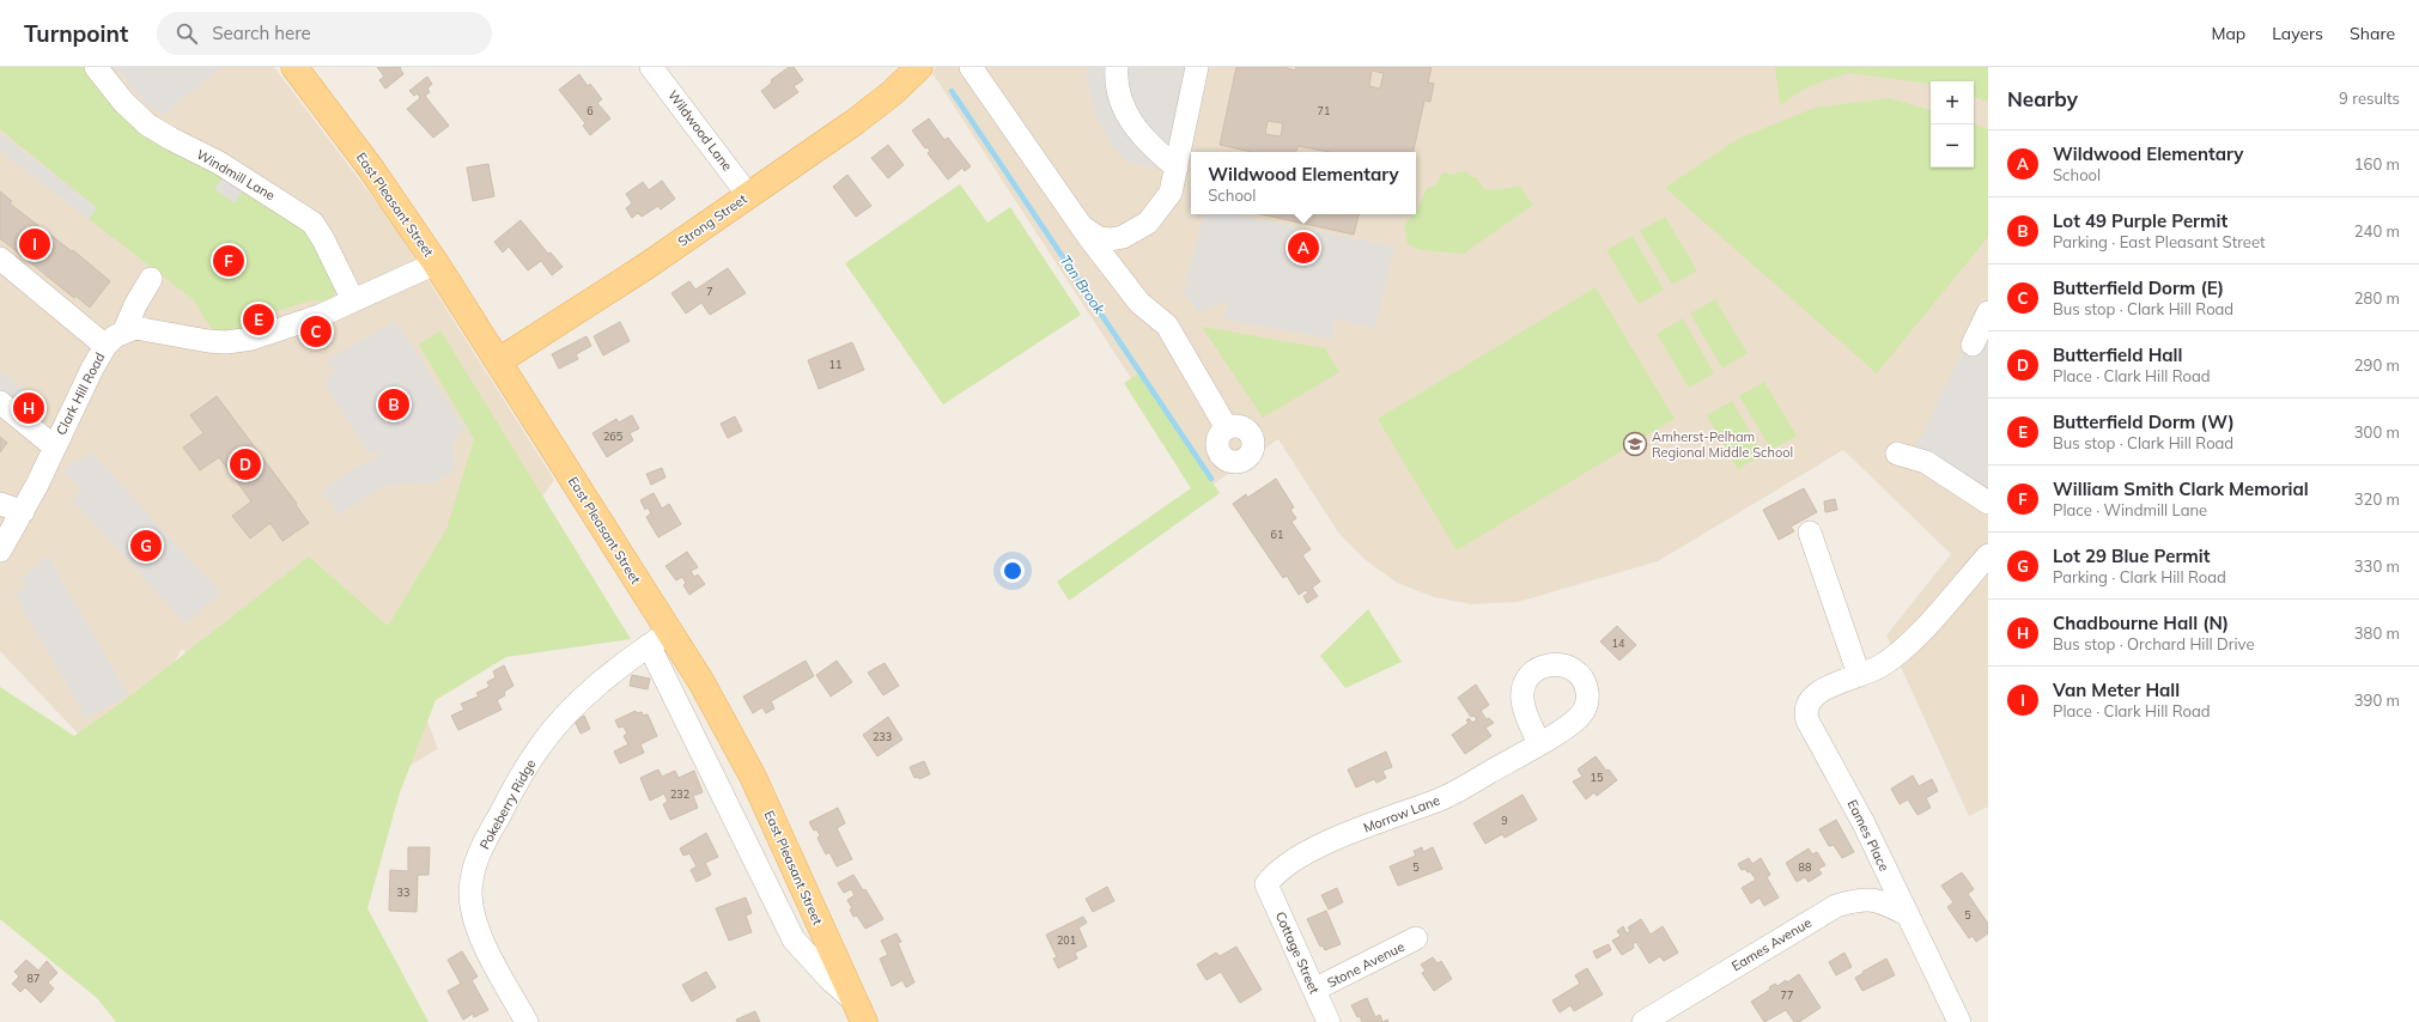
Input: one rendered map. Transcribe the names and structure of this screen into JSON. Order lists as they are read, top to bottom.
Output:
{
  "streets": {
    "main road": ["East Pleasant Street", "Strong Street"],
    "street": [
      "Wildwood Lane",
      "Windmill Lane",
      "Clark Hill Road",
      "Pokeberry Ridge",
      "Morrow Lane",
      "Eames Place",
      "Eames Avenue",
      "Cottage Street",
      "Stone Avenue"
    ]
  },
  "crossings": [
    ["Wildwood Lane", "Strong Street"],
    ["East Pleasant Street", "Strong Street"],
    ["East Pleasant Street", "Pokeberry Ridge"],
    ["Morrow Lane", "Cottage Street"],
    ["Eames Place", "Eames Avenue"],
    ["Cottage Street", "Stone Avenue"]
  ],
  "water": ["Tan Brook"],
  "places": {
    "school or university": ["Amherst-Pelham Regional Middle School"]
  },
  "house_numbers": [
    "6",
    "71",
    "7",
    "11",
    "265",
    "61",
    "14",
    "233",
    "15",
    "232",
    "9",
    "5",
    "88",
    "33",
    "5",
    "201",
    "87",
    "77"
  ],
  "page": {
    "header": "Turnpoint",
    "search": "Search here",
    "nav": ["Map", "Layers", "Share"],
    "heading": ["Nearby", "9 results"],
    "map_buttons": ["+", "−"],
    "list": [
      {
        "mark": "A",
        "name": "Wildwood Elementary",
        "note": "School",
        "value": "160 m"
      },
      {
        "mark": "B",
        "name": "Lot 49 Purple Permit",
        "note": "Parking · East Pleasant Street",
        "value": "240 m"
      },
      {
        "mark": "C",
        "name": "Butterfield Dorm (E)",
        "note": "Bus stop · Clark Hill Road",
        "value": "280 m"
      },
      {
        "mark": "D",
        "name": "Butterfield Hall",
        "note": "Place · Clark Hill Road",
        "value": "290 m"
      },
      {
        "mark": "E",
        "name": "Butterfield Dorm (W)",
        "note": "Bus stop · Clark Hill Road",
        "value": "300 m"
      },
      {
        "mark": "F",
        "name": "William Smith Clark Memorial",
        "note": "Place · Windmill Lane",
        "value": "320 m"
      },
      {
        "mark": "G",
        "name": "Lot 29 Blue Permit",
        "note": "Parking · Clark Hill Road",
        "value": "330 m"
      },
      {
        "mark": "H",
        "name": "Chadbourne Hall (N)",
        "note": "Bus stop · Orchard Hill Drive",
        "value": "380 m"
      },
      {
        "mark": "I",
        "name": "Van Meter Hall",
        "note": "Place · Clark Hill Road",
        "value": "390 m"
      }
    ],
    "popup": ["Wildwood Elementary", "School"],
    "pins": [
      "I",
      "A",
      "F",
      "E",
      "C",
      "B",
      "H",
      "D",
      "G"
    ]
  }
}
